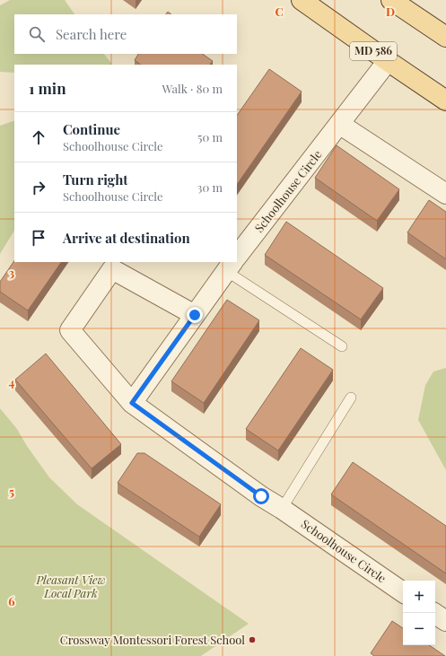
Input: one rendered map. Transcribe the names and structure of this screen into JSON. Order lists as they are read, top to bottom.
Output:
{
  "streets": {
    "main road": ["MD 586"],
    "street": ["Schoolhouse Circle"]
  },
  "crossings": [
    ["MD 586", "Schoolhouse Circle"]
  ],
  "parks": ["Pleasant View Local Park"],
  "places": ["Crossway Montessori Forest School"],
  "page": {
    "search": "Search here",
    "heading": ["1 min", "Walk · 80 m"],
    "list": [
      ["Continue", "Schoolhouse Circle", "50 m"],
      ["Turn right", "Schoolhouse Circle", "30 m"],
      "Arrive at destination"
    ],
    "map_buttons": ["+", "−"]
  },
  "grid": {
    "columns": ["C", "D"],
    "rows": [
      "3",
      "4",
      "5",
      "6"
    ]
  }
}
